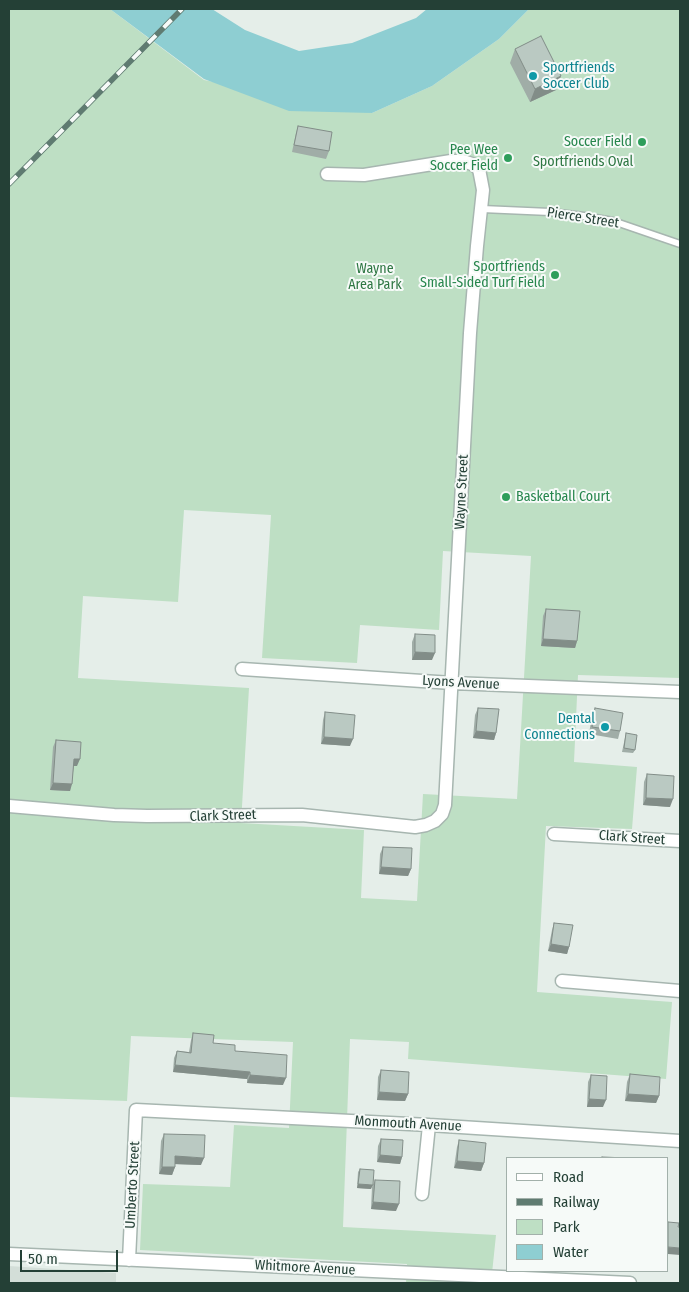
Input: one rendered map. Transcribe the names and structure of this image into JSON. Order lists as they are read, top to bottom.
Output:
{
  "streets": {
    "street": [
      "Wayne Street",
      "Lyons Avenue",
      "Clark Street",
      "Monmouth Avenue",
      "Umberto Street",
      "Whitmore Avenue"
    ],
    "lane": ["Pierce Street"]
  },
  "crossings": [
    ["Pierce Street", "Wayne Street"],
    ["Wayne Street", "Lyons Avenue"],
    ["Wayne Street", "Clark Street"],
    ["Monmouth Avenue", "Umberto Street"],
    ["Umberto Street", "Whitmore Avenue"]
  ],
  "parks": ["Sportfriends Oval", "Wayne Area Park"],
  "places": [
    "Sportfriends Soccer Club",
    "Soccer Field",
    "Pee Wee Soccer Field",
    "Sportfriends Small-Sided Turf Field",
    "Basketball Court",
    "Dental Connections"
  ],
  "legend": [
    "Road",
    "Railway",
    "Park",
    "Water"
  ],
  "scale_bar": "50 m"
}
